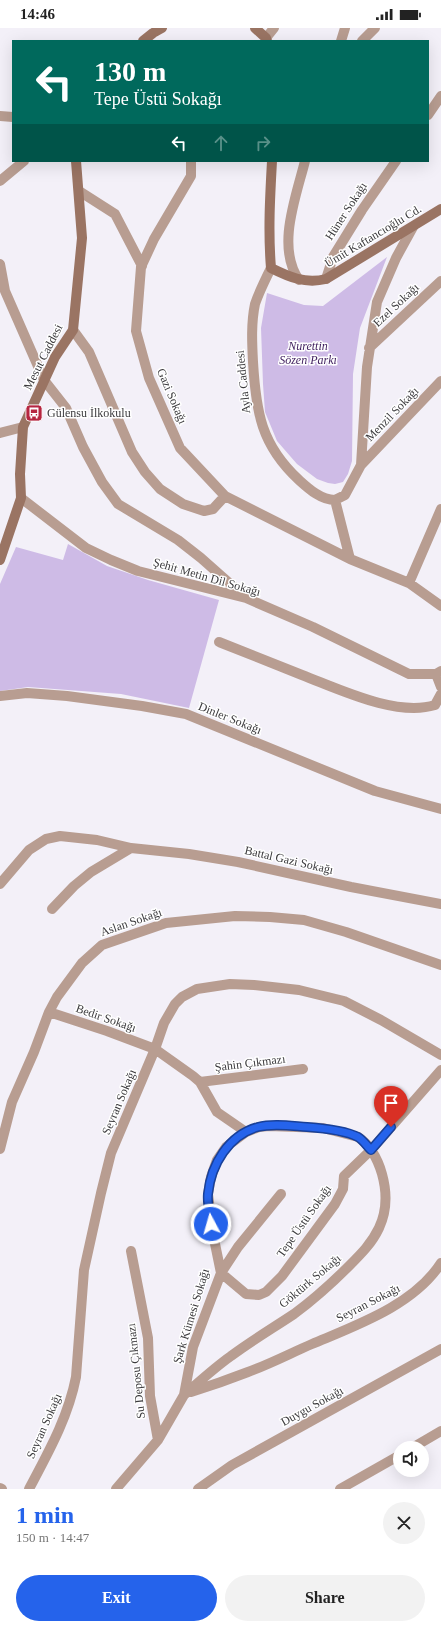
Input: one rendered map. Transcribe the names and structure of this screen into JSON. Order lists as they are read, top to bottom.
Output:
{
  "streets": {
    "street": [
      "Hüner Sokağı",
      "Ümit Kaftancıoğlu Cd.",
      "Ezel Sokağı",
      "Mesut Caddesi",
      "Ayla Caddesi",
      "Gazi Sokağı",
      "Menzil Sokağı",
      "Şehit Metin Dil Sokağı",
      "Dinler Sokağı",
      "Battal Gazi Sokağı",
      "Aslan Sokağı",
      "Bedir Sokağı",
      "Şahin Çıkmazı",
      "Seyran Sokağı",
      "Tepe Üstü Sokağı",
      "Göktürk Sokağı",
      "Şark Kümesi Sokağı",
      "Su Deposu Çıkmazı",
      "Duygu Sokağı"
    ]
  },
  "crossings": [
    ["Hüner Sokağı", "Ümit Kaftancıoğlu Cd."],
    ["Ümit Kaftancıoğlu Cd.", "Ayla Caddesi"],
    ["Mesut Caddesi", "Şehit Metin Dil Sokağı"],
    ["Aslan Sokağı", "Bedir Sokağı"],
    ["Bedir Sokağı", "Şahin Çıkmazı"],
    ["Bedir Sokağı", "Seyran Sokağı"],
    ["Seyran Sokağı", "Göktürk Sokağı"],
    ["Seyran Sokağı", "Şark Kümesi Sokağı"],
    ["Tepe Üstü Sokağı", "Göktürk Sokağı"],
    ["Tepe Üstü Sokağı", "Şark Kümesi Sokağı"],
    ["Göktürk Sokağı", "Şark Kümesi Sokağı"],
    ["Şark Kümesi Sokağı", "Su Deposu Çıkmazı"]
  ],
  "parks": ["Nurettin Sözen Parkı"],
  "places": {
    "bus stop": ["Gülensu İlkokulu"]
  },
  "page": {
    "status": "14:46",
    "turn": ["130 m", "Tepe Üstü Sokağı"],
    "heading": ["1 min", "150 m · 14:47"],
    "buttons": ["Exit", "Share"]
  }
}
